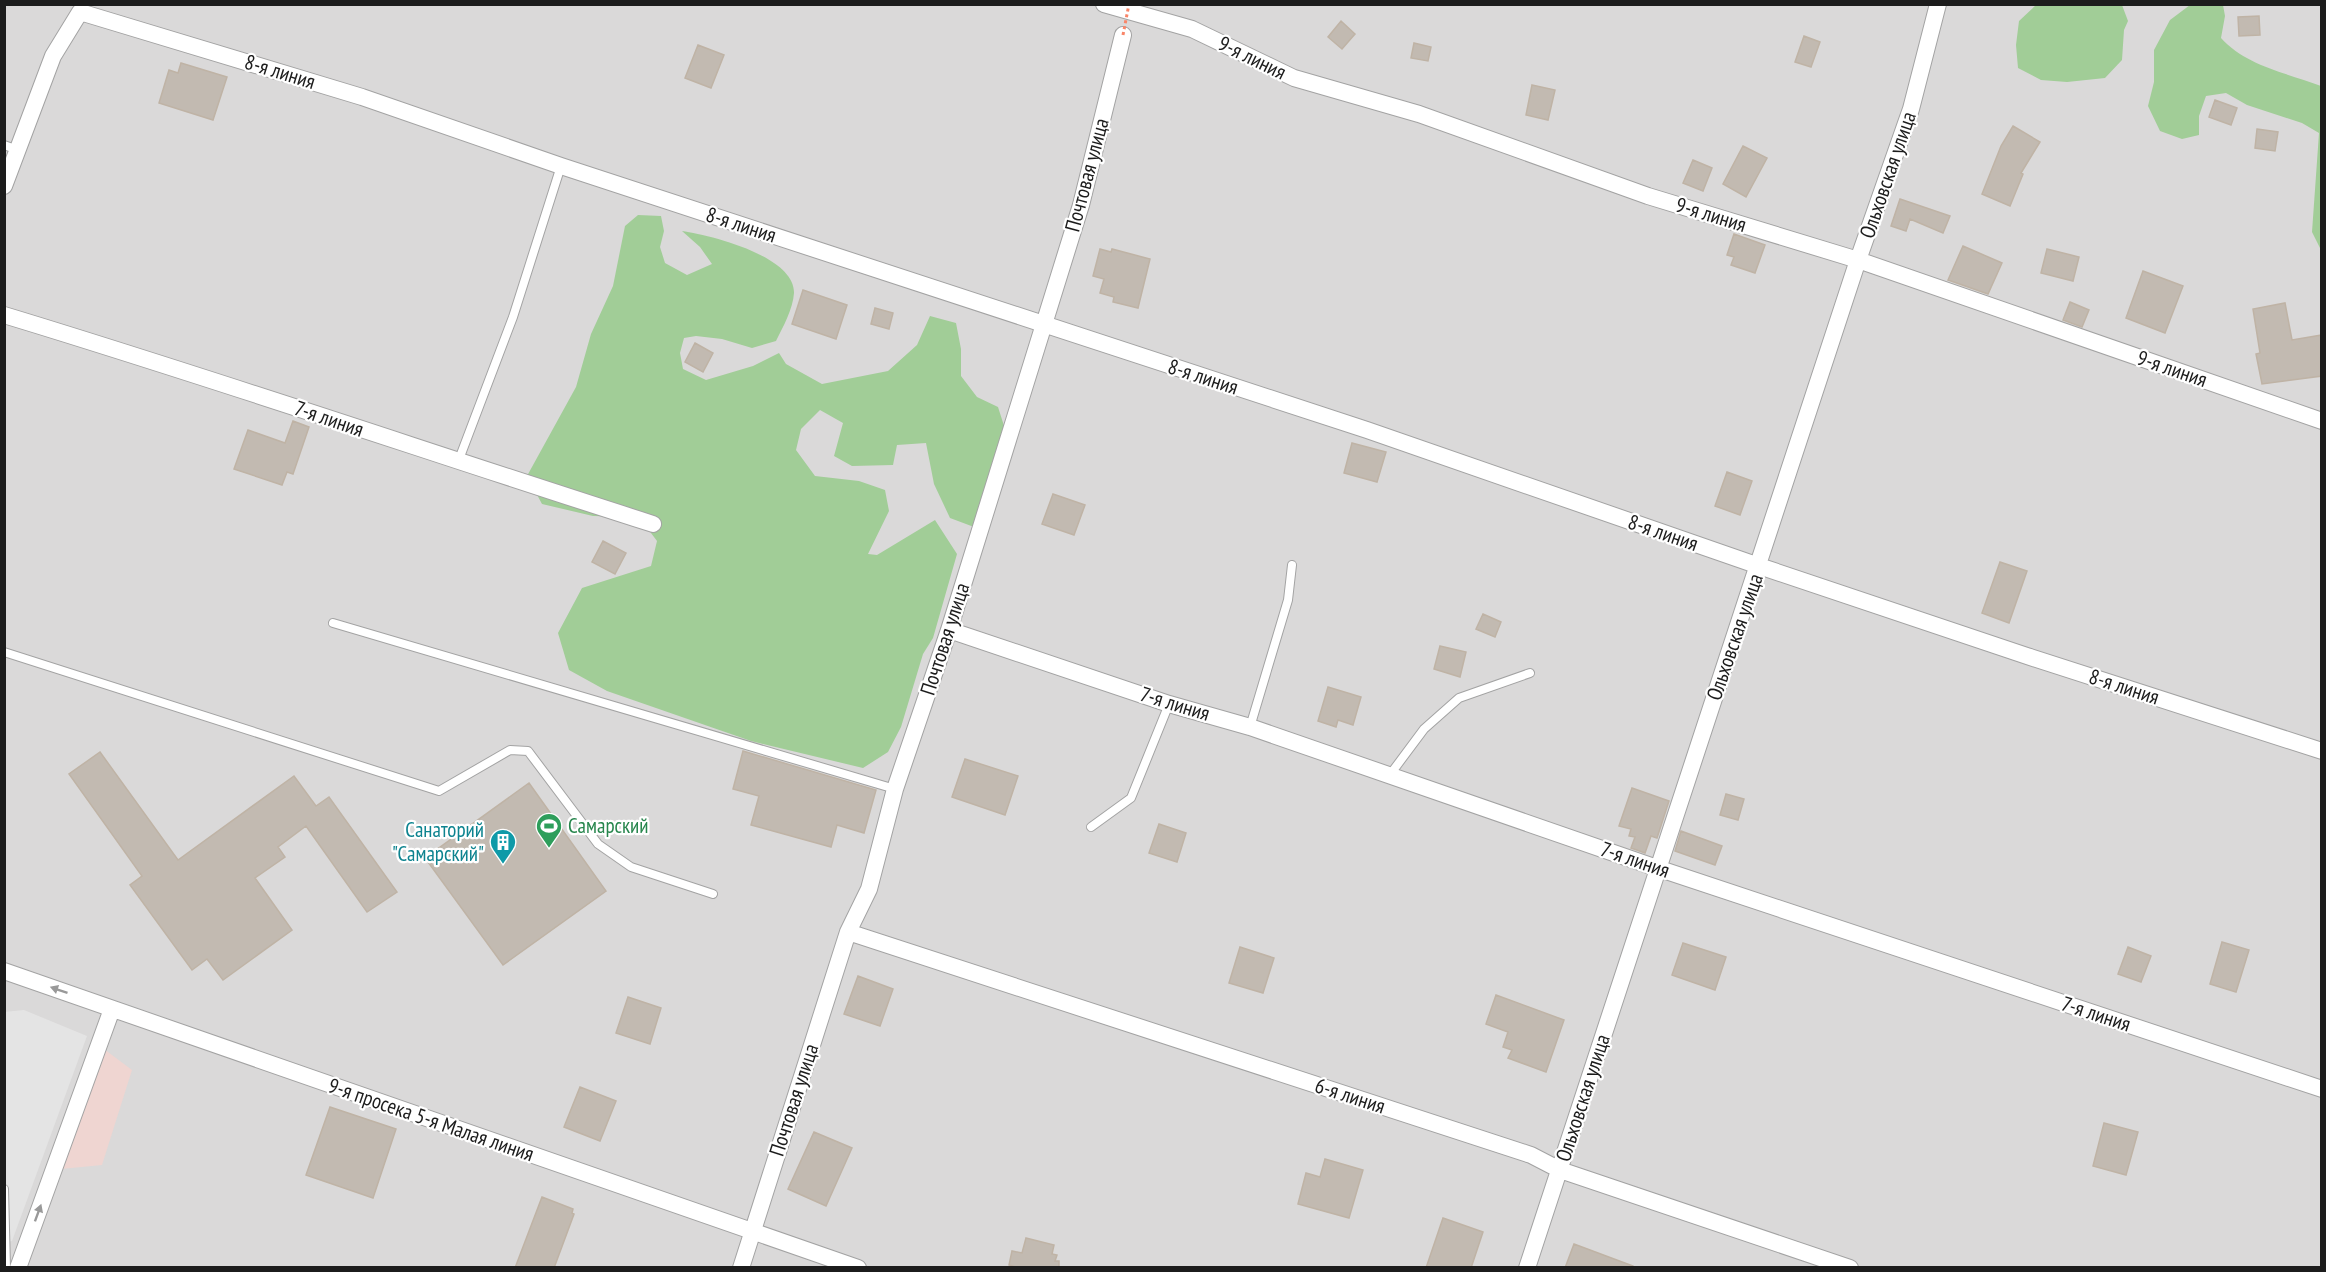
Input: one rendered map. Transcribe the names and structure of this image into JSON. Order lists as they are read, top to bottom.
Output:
{
  "streets": {
    "street": [
      "9-я линия",
      "8-я линия",
      "Почтовая улица",
      "Ольховская улица",
      "7-я линия",
      "6-я линия",
      "9-я просека 5-я Малая линия"
    ]
  },
  "crossings": [
    ["9-я линия", "Ольховская улица"],
    ["8-я линия", "Почтовая улица"],
    ["8-я линия", "Ольховская улица"],
    ["Почтовая улица", "7-я линия"],
    ["Почтовая улица", "6-я линия"],
    ["Почтовая улица", "9-я просека 5-я Малая линия"],
    ["Ольховская улица", "7-я линия"],
    ["Ольховская улица", "6-я линия"]
  ],
  "places": {
    "sports": ["Самарский"],
    "building": ["Санаторий \"Самарский\""]
  }
}
